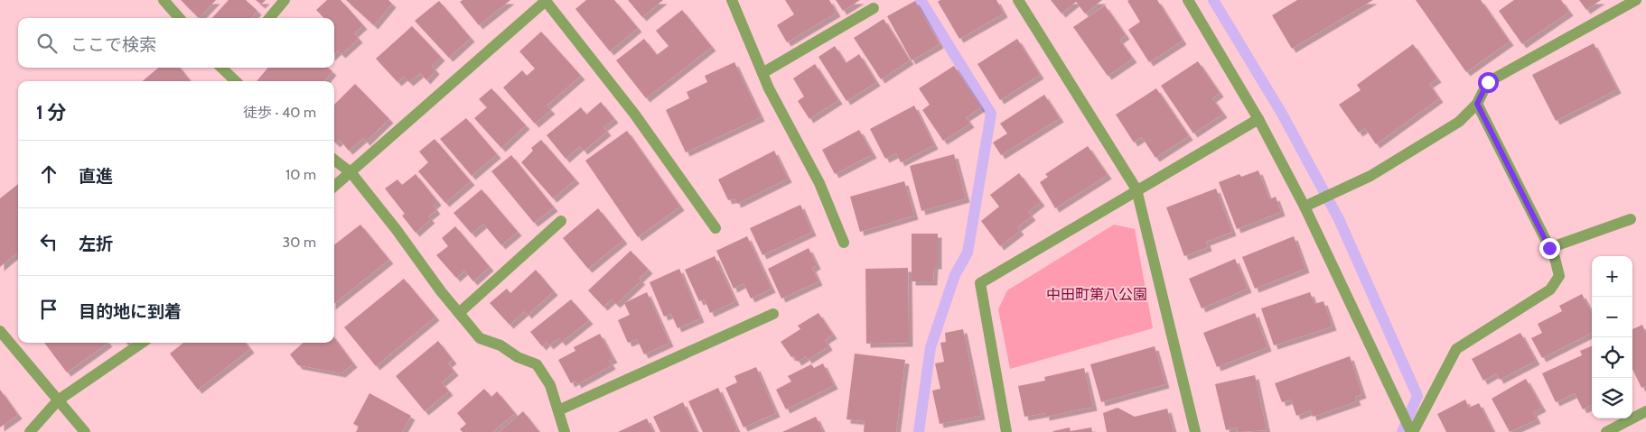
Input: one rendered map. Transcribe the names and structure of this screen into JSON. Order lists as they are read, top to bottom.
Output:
{
  "parks": ["中田町第八公園"],
  "page": {
    "search": "ここで検索",
    "heading": ["1 分", "徒歩 · 40 m"],
    "list": [
      ["直進", "10 m"],
      ["左折", "30 m"],
      "目的地に到着"
    ],
    "map_buttons": ["+", "−"]
  }
}
